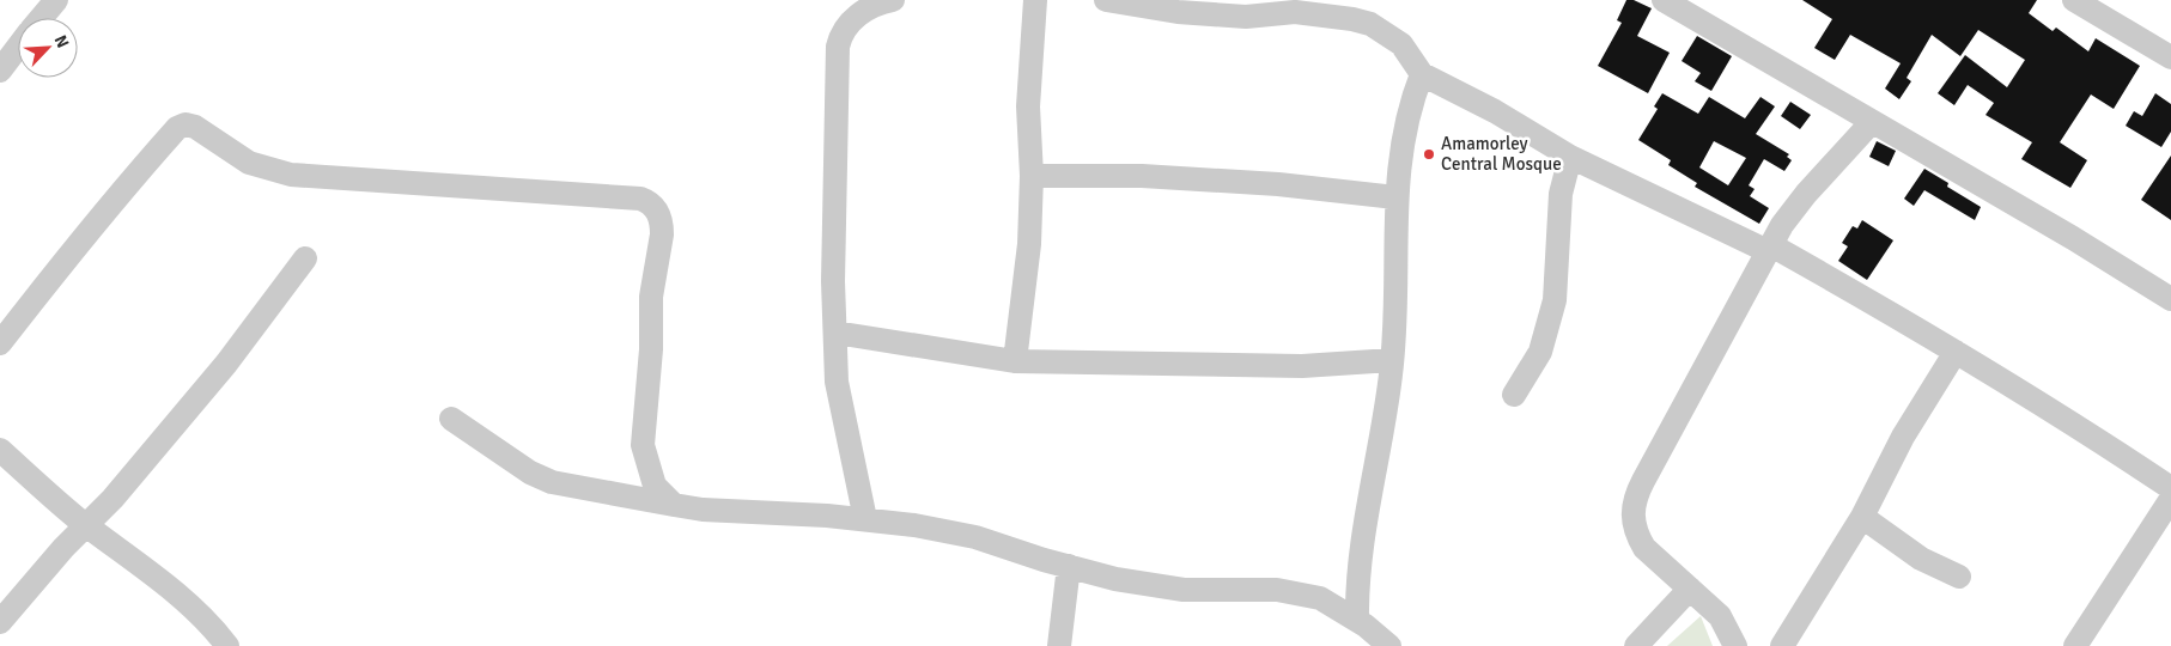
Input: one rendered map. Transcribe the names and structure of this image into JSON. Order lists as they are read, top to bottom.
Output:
{
  "places": ["Amamorley Central Mosque"],
  "north": "top right"
}
